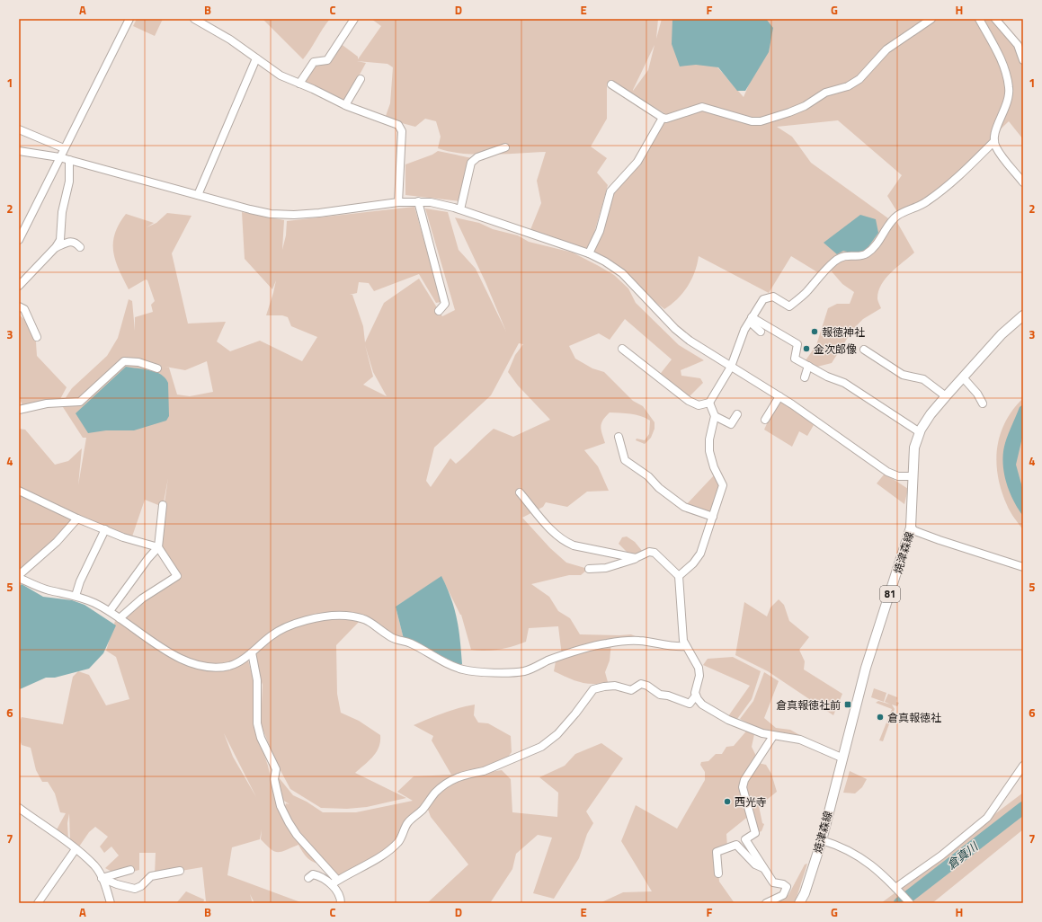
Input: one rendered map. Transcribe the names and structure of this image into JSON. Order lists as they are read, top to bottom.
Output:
{
  "streets": {
    "main road": ["焼津森線", "81"]
  },
  "water": ["倉真川"],
  "places": {
    "other": [
      "報徳神社",
      "金次郎像",
      "倉真報徳社",
      "西光寺"
    ],
    "transit": ["倉真報徳社前"]
  },
  "grid": {
    "columns": [
      "A",
      "B",
      "C",
      "D",
      "E",
      "F",
      "G",
      "H"
    ],
    "rows": [
      "1",
      "2",
      "3",
      "4",
      "5",
      "6",
      "7"
    ]
  }
}
